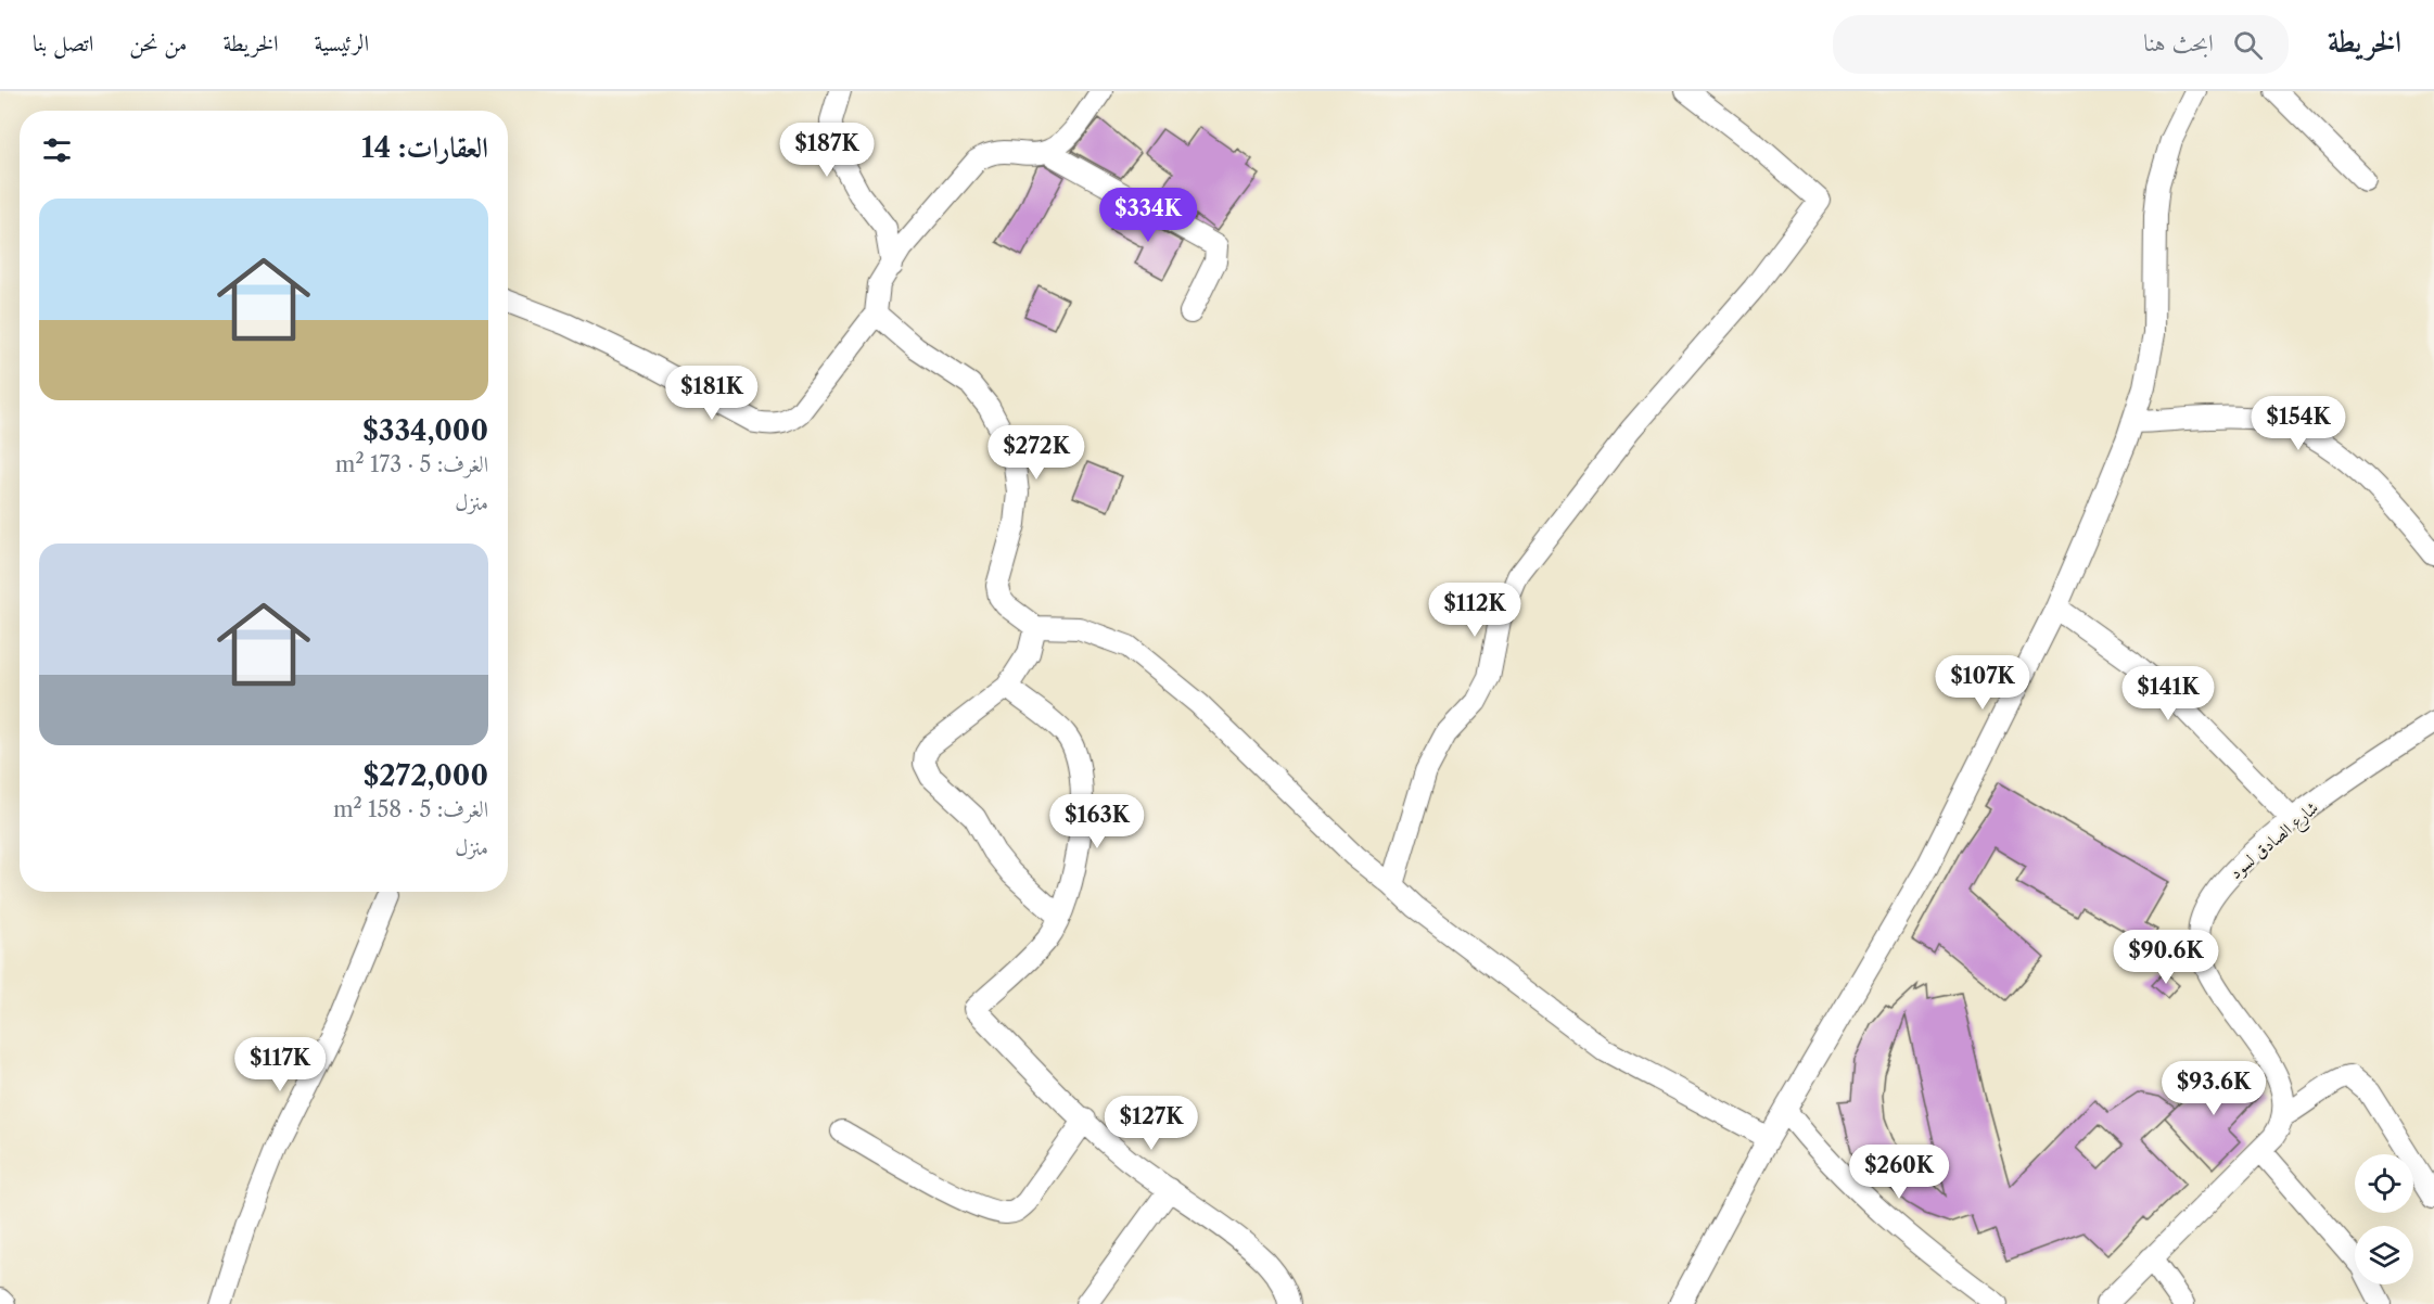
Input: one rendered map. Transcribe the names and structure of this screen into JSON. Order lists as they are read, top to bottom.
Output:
{
  "streets": {
    "street": ["شارع الصادق لسود"]
  },
  "page": {
    "header": "الخريطة",
    "search": "ابحث هنا",
    "nav": [
      "الرئيسية",
      "الخريطة",
      "من نحن",
      "اتصل بنا"
    ],
    "heading": "العقارات: 14",
    "price": [
      "$187K",
      "$334K",
      "$181K",
      "$154K",
      "$272K",
      "$112K",
      "$107K",
      "$141K",
      "$163K",
      "$90.6K",
      "$117K",
      "$93.6K",
      "$127K",
      "$260K"
    ],
    "list": [
      {
        "name": "$334,000",
        "note": "الغرف: 5 · 173 m² · منزل"
      },
      {
        "name": "$272,000",
        "note": "الغرف: 5 · 158 m² · منزل"
      }
    ]
  }
}
